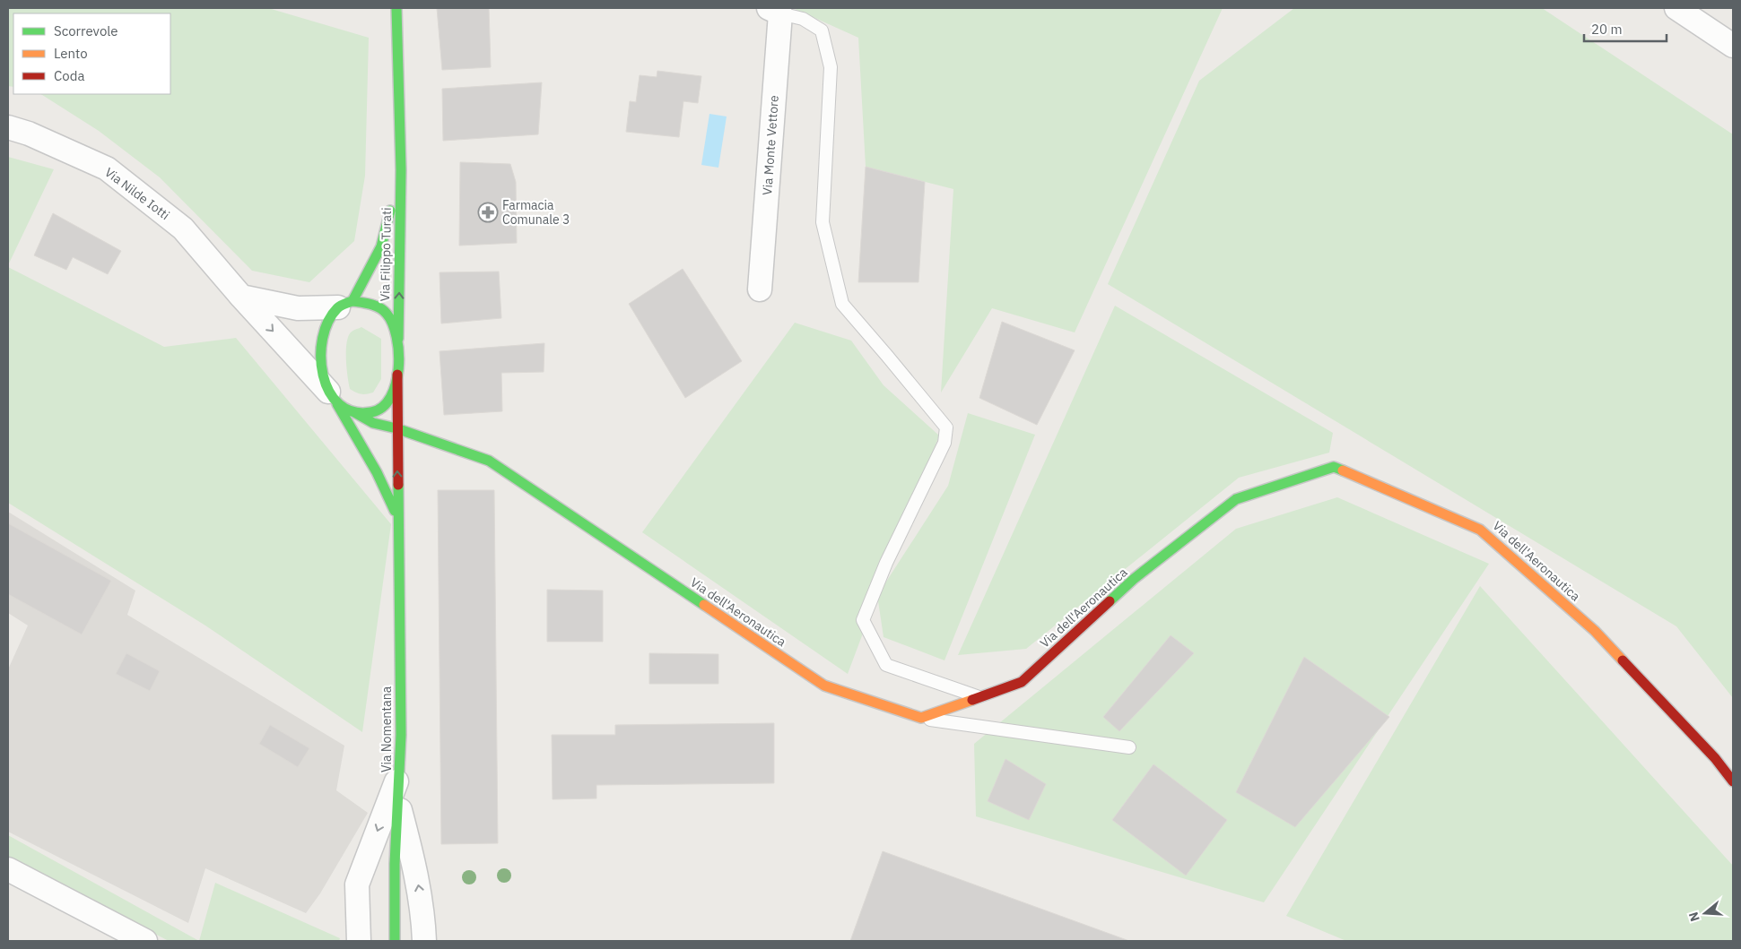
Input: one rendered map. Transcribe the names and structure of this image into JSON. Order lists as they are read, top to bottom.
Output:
{
  "streets": {
    "street": [
      "Via Monte Vettore",
      "Via Nilde Iotti",
      "Via Filippo Turati",
      "Via dell'Aeronautica",
      "Via Nomentana"
    ]
  },
  "crossings": [
    ["Via Nilde Iotti", "Via Filippo Turati"],
    ["Via Nilde Iotti", "Via dell'Aeronautica"],
    ["Via Nilde Iotti", "Via Nomentana"],
    ["Via Filippo Turati", "Via dell'Aeronautica"],
    ["Via Filippo Turati", "Via Nomentana"],
    ["Via dell'Aeronautica", "Via Nomentana"]
  ],
  "places": {
    "pharmacy": ["Farmacia Comunale 3"]
  },
  "legend": ["Scorrevole", "Lento", "Coda"],
  "scale_bar": "20 m",
  "north": "left"
}
